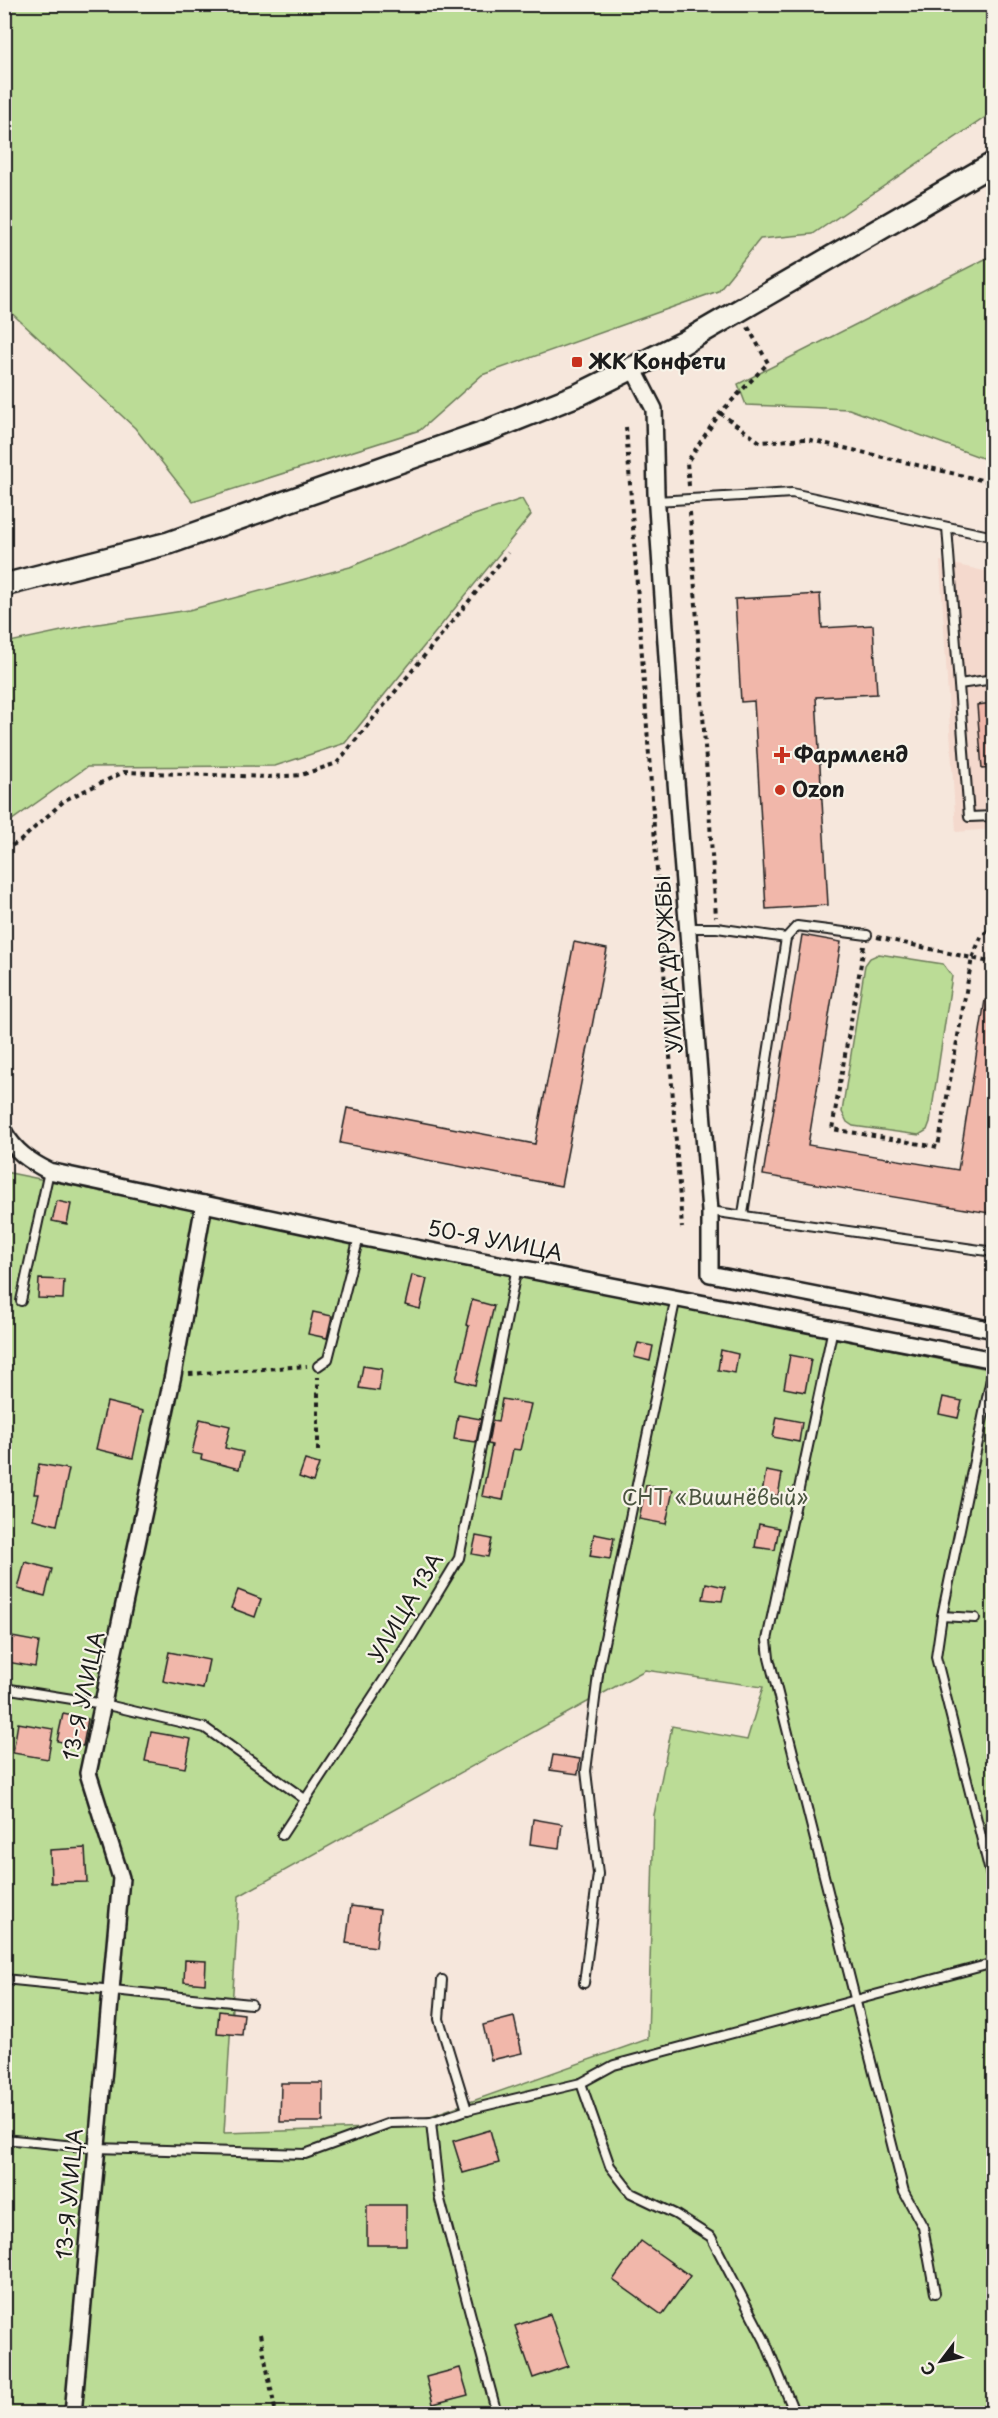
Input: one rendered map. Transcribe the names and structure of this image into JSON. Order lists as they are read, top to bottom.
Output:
{
  "streets": {
    "street": ["УЛИЦА ДРУЖБЫ", "50-Я УЛИЦА", "13-Я УЛИЦА"],
    "lane": ["УЛИЦА 13А"]
  },
  "crossings": [
    ["50-Я УЛИЦА", "УЛИЦА 13А"],
    ["50-Я УЛИЦА", "13-Я УЛИЦА"]
  ],
  "parks": ["СНТ «Вишнёвый»"],
  "places": {
    "transit": ["ЖК Конфети"],
    "health": ["Фармленд"],
    "other": ["Ozon"]
  },
  "north": "bottom left"
}
